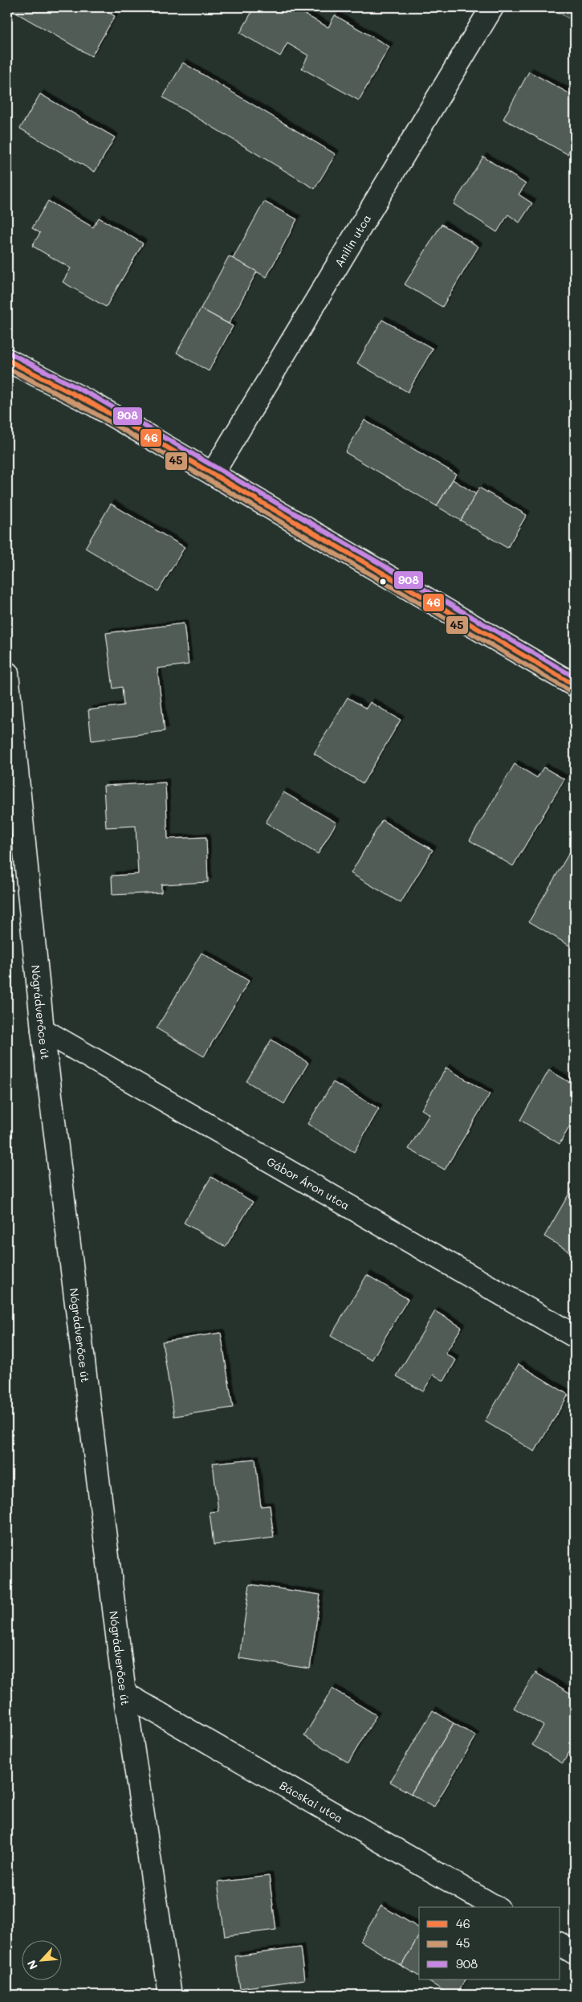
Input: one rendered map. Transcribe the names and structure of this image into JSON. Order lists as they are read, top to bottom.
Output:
{
  "streets": {
    "street": [
      "Anilin utca",
      "Nógrádverőce út",
      "Gábor Áron utca",
      "Bácskai utca"
    ]
  },
  "crossings": [
    ["Nógrádverőce út", "Gábor Áron utca"],
    ["Nógrádverőce út", "Bácskai utca"]
  ],
  "lines": ["transit line 908", "transit line 46", "transit line 45"],
  "legend": ["46", "45", "908"],
  "north": "bottom left"
}
